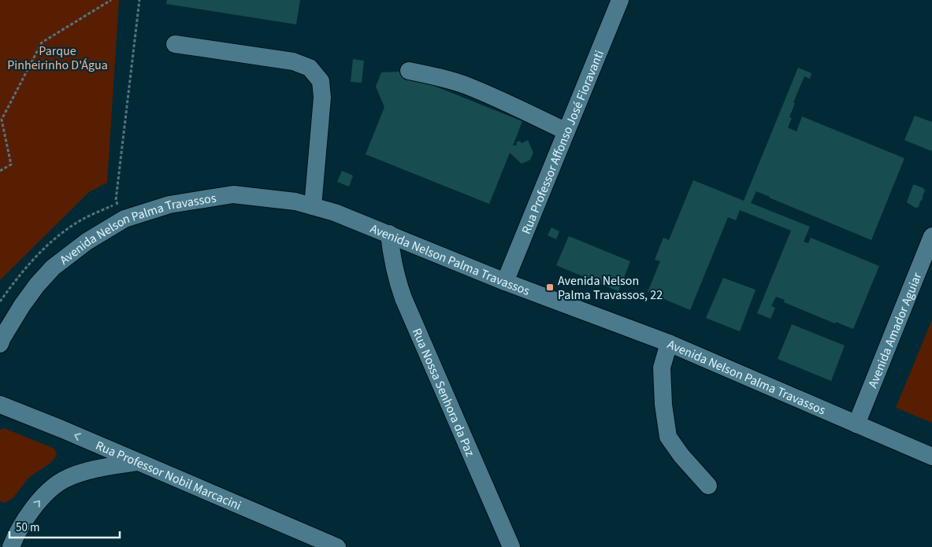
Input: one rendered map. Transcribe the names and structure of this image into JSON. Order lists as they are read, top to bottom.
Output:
{
  "streets": {
    "street": [
      "Rua Professor Affonso José Fioravanti",
      "Avenida Nelson Palma Travassos",
      "Avenida Amador Aguiar",
      "Rua Nossa Senhora da Paz",
      "Rua Professor Nobil Marcacini"
    ]
  },
  "crossings": [
    ["Rua Professor Affonso José Fioravanti", "Avenida Nelson Palma Travassos"],
    ["Avenida Nelson Palma Travassos", "Avenida Amador Aguiar"],
    ["Avenida Nelson Palma Travassos", "Rua Nossa Senhora da Paz"]
  ],
  "one_way": ["Rua Professor Nobil Marcacini"],
  "parks": ["Parque Pinheirinho D'Água"],
  "places": {
    "transit": ["Avenida Nelson Palma Travassos, 22"]
  },
  "scale_bar": "50 m"
}
